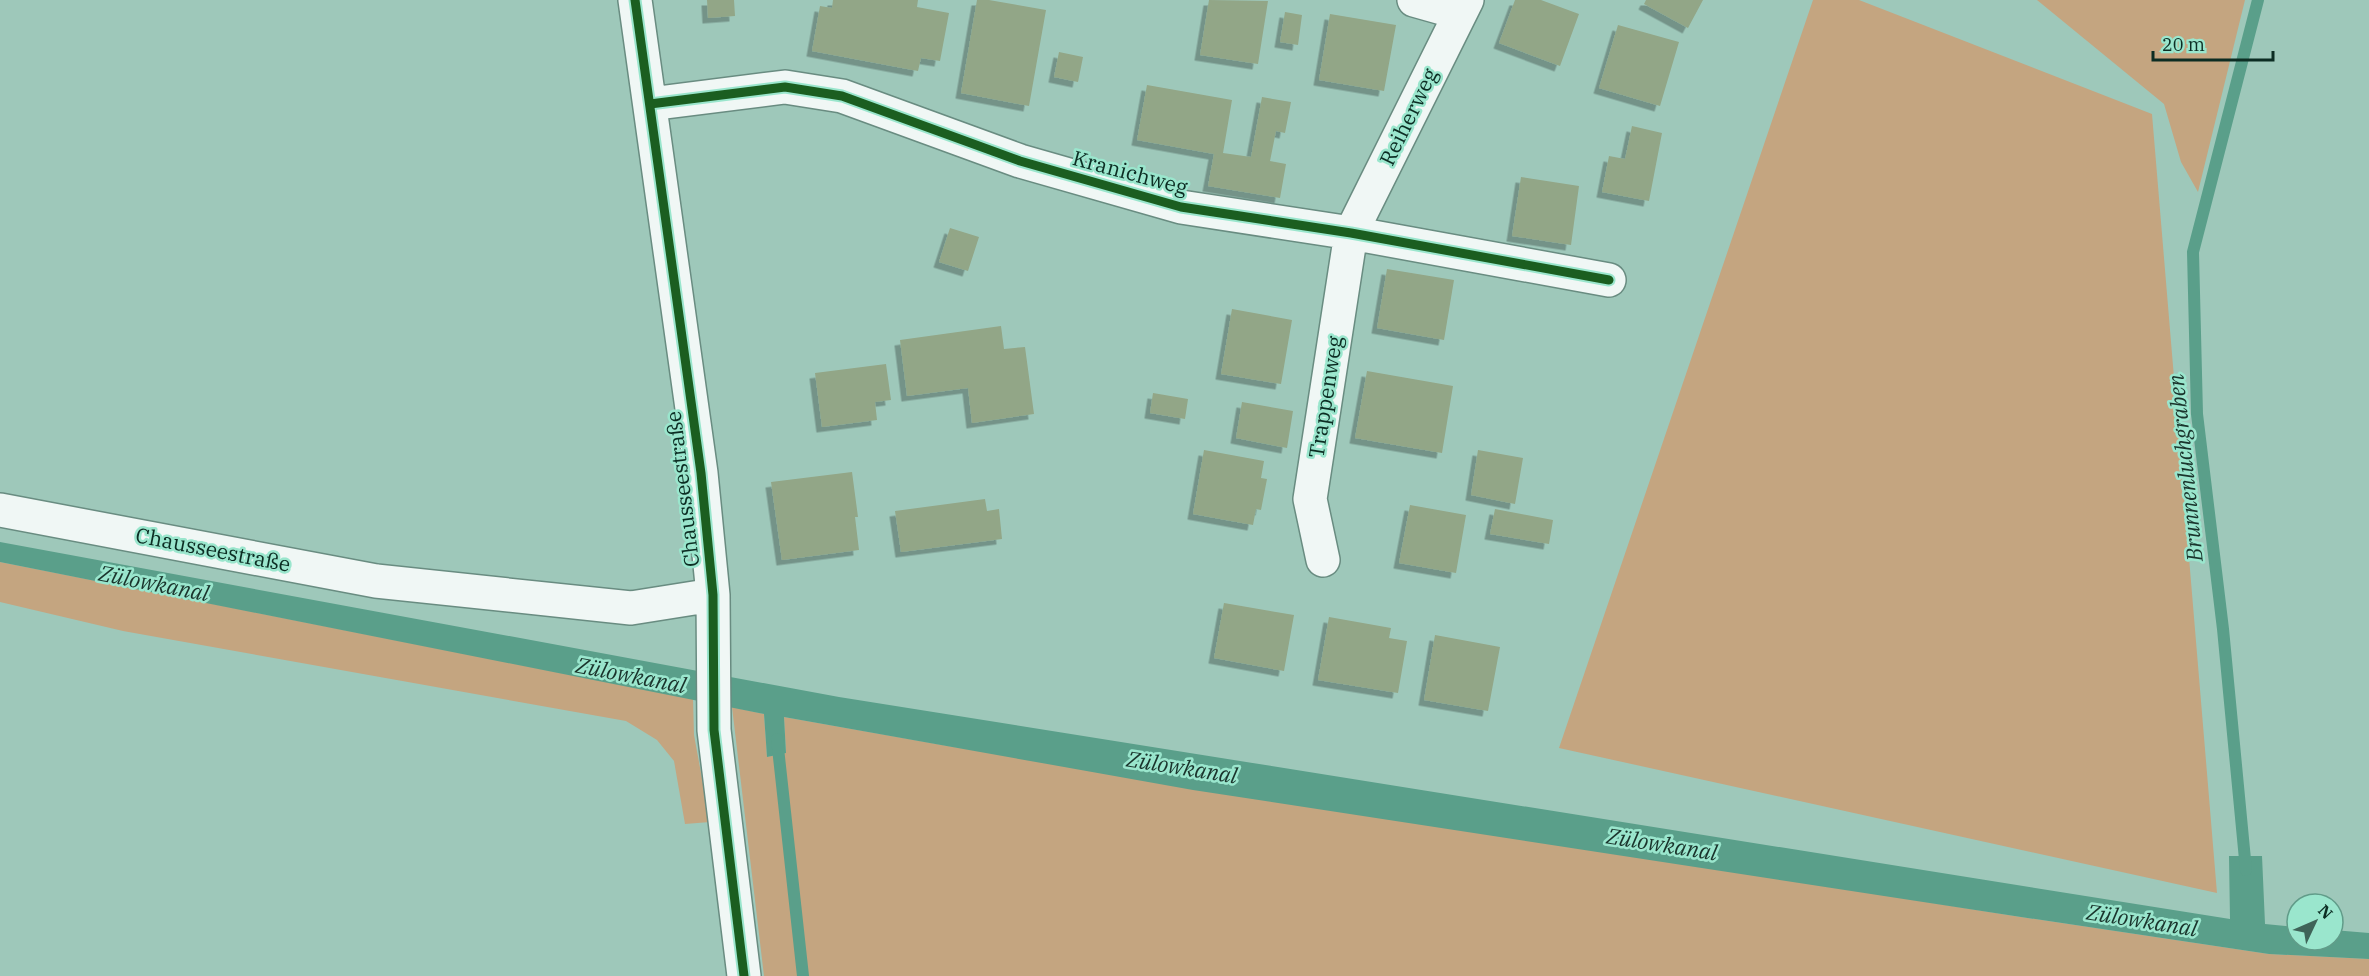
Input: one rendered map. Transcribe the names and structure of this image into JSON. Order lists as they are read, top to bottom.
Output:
{
  "streets": {
    "street": [
      "Reiherweg",
      "Kranichweg",
      "Trappenweg",
      "Chausseestraße"
    ]
  },
  "crossings": [
    ["Reiherweg", "Kranichweg"],
    ["Reiherweg", "Trappenweg"],
    ["Kranichweg", "Trappenweg"],
    ["Kranichweg", "Chausseestraße"]
  ],
  "water": ["Brunnenluchgraben", "Zülowkanal"],
  "scale_bar": "20 m",
  "north": "top right"
}
